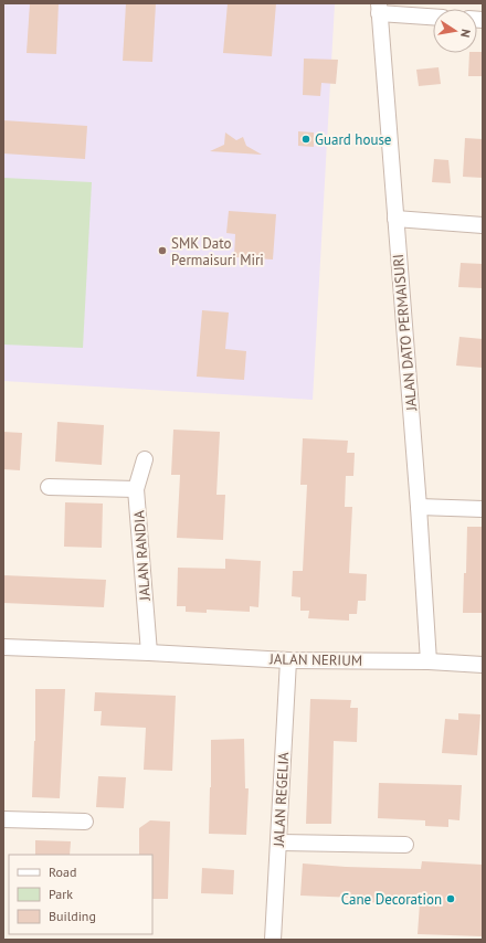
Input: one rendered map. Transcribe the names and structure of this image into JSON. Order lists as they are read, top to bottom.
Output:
{
  "streets": {
    "street": [
      "JALAN DATO PERMAISURI",
      "JALAN RANDIA",
      "JALAN NERIUM",
      "JALAN REGELIA"
    ]
  },
  "crossings": [
    ["JALAN DATO PERMAISURI", "JALAN NERIUM"],
    ["JALAN RANDIA", "JALAN NERIUM"],
    ["JALAN NERIUM", "JALAN REGELIA"]
  ],
  "places": ["Guard house", "SMK Dato Permaisuri Miri", "Cane Decoration"],
  "legend": ["Road", "Park", "Building"],
  "north": "right"
}
